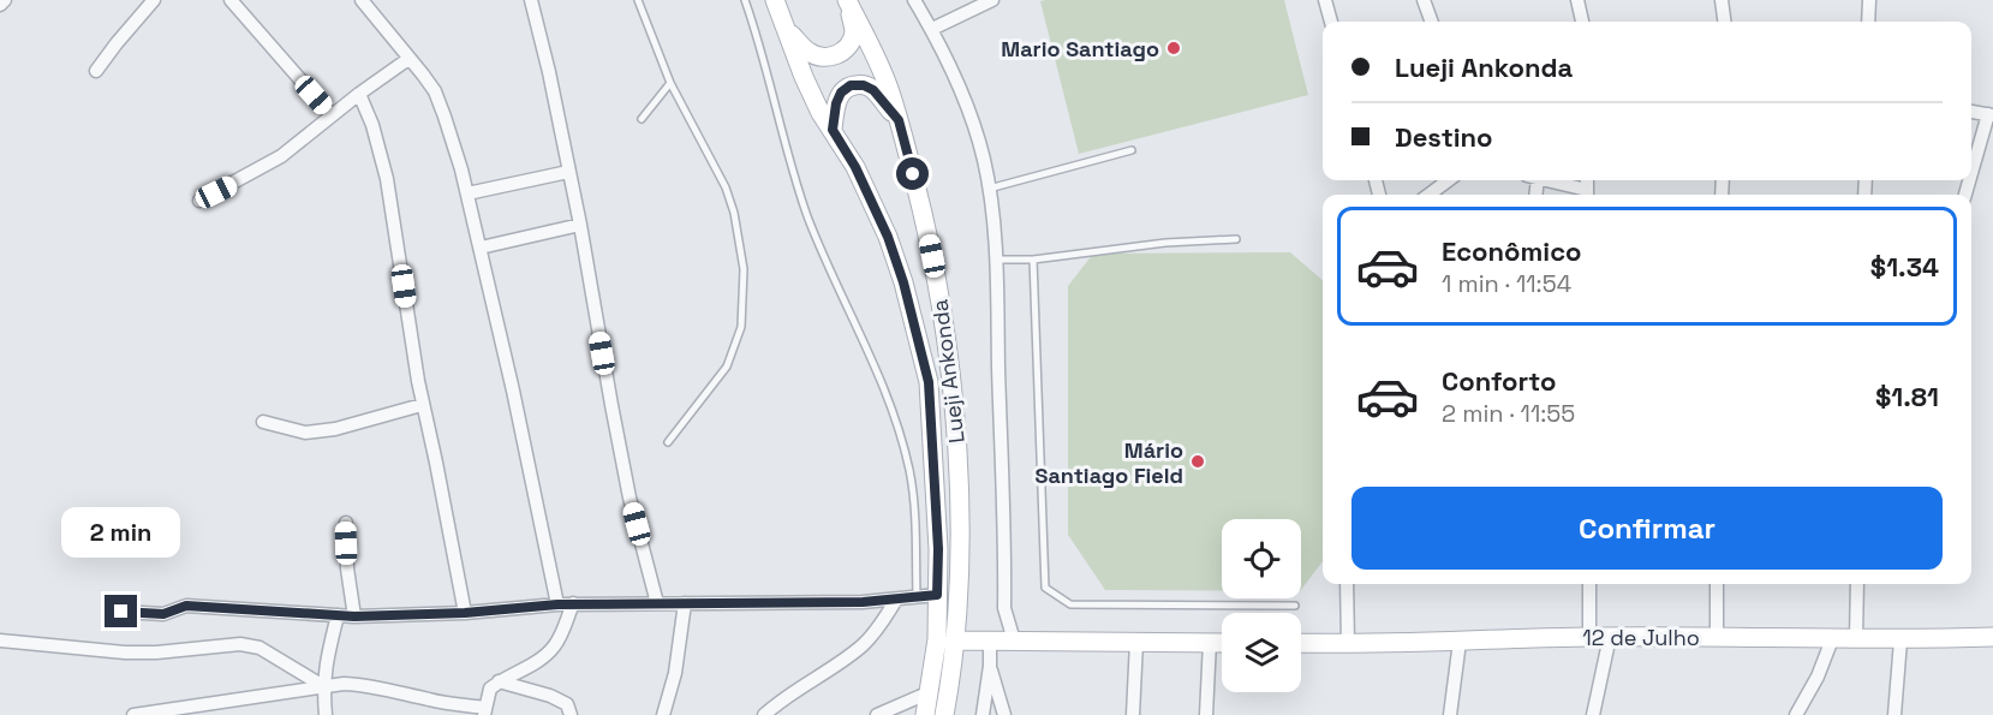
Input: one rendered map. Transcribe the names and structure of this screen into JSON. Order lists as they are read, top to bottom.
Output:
{
  "streets": {
    "main road": ["Lueji Ankonda", "12 de Julho"]
  },
  "places": ["Mario Santiago", "Mário Santiago Field"],
  "page": {
    "banner": ["Lueji Ankonda", "Destino"],
    "list": [
      {
        "name": "Econômico",
        "note": "1 min · 11:54",
        "value": "$1.34"
      },
      {
        "name": "Conforto",
        "note": "2 min · 11:55",
        "value": "$1.81"
      }
    ],
    "buttons": "Confirmar",
    "bubble": "2 min"
  }
}
